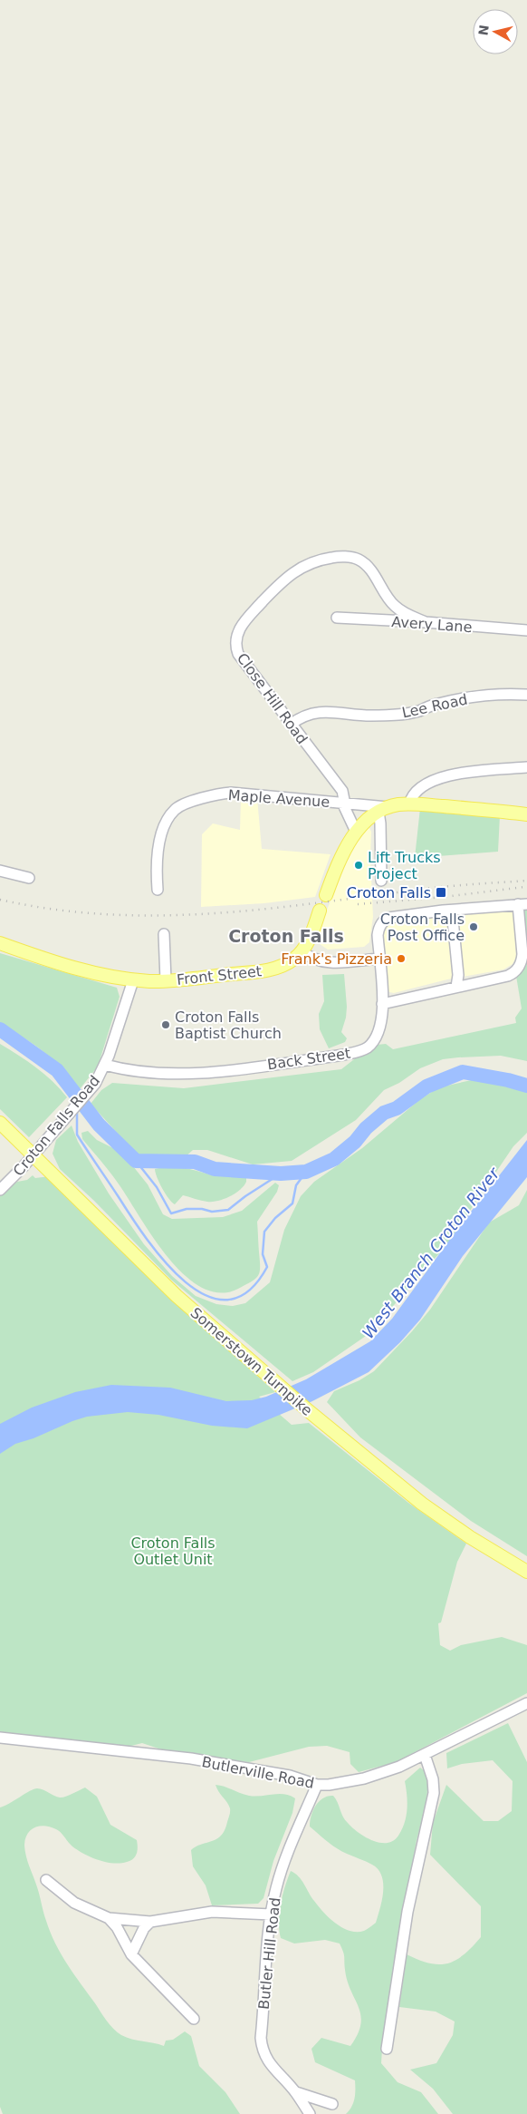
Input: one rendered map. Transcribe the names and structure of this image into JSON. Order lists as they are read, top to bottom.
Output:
{
  "streets": {
    "main road": ["Front Street", "Somerstown Turnpike"],
    "street": [
      "Avery Lane",
      "Close Hill Road",
      "Lee Road",
      "Maple Avenue",
      "Back Street",
      "Croton Falls Road",
      "Butlerville Road",
      "Butler Hill Road"
    ]
  },
  "crossings": [
    ["Avery Lane", "Close Hill Road"],
    ["Close Hill Road", "Lee Road"],
    ["Close Hill Road", "Maple Avenue"],
    ["Front Street", "Croton Falls Road"],
    ["Back Street", "Croton Falls Road"],
    ["Croton Falls Road", "Somerstown Turnpike"],
    ["Butlerville Road", "Butler Hill Road"]
  ],
  "districts": ["Croton Falls"],
  "water": ["West Branch Croton River"],
  "parks": ["Croton Falls Outlet Unit"],
  "places": {
    "other": [
      "Lift Trucks Project",
      "Croton Falls Post Office",
      "Frank's Pizzeria",
      "Croton Falls Baptist Church"
    ],
    "transit": ["Croton Falls"]
  },
  "north": "left"
}
